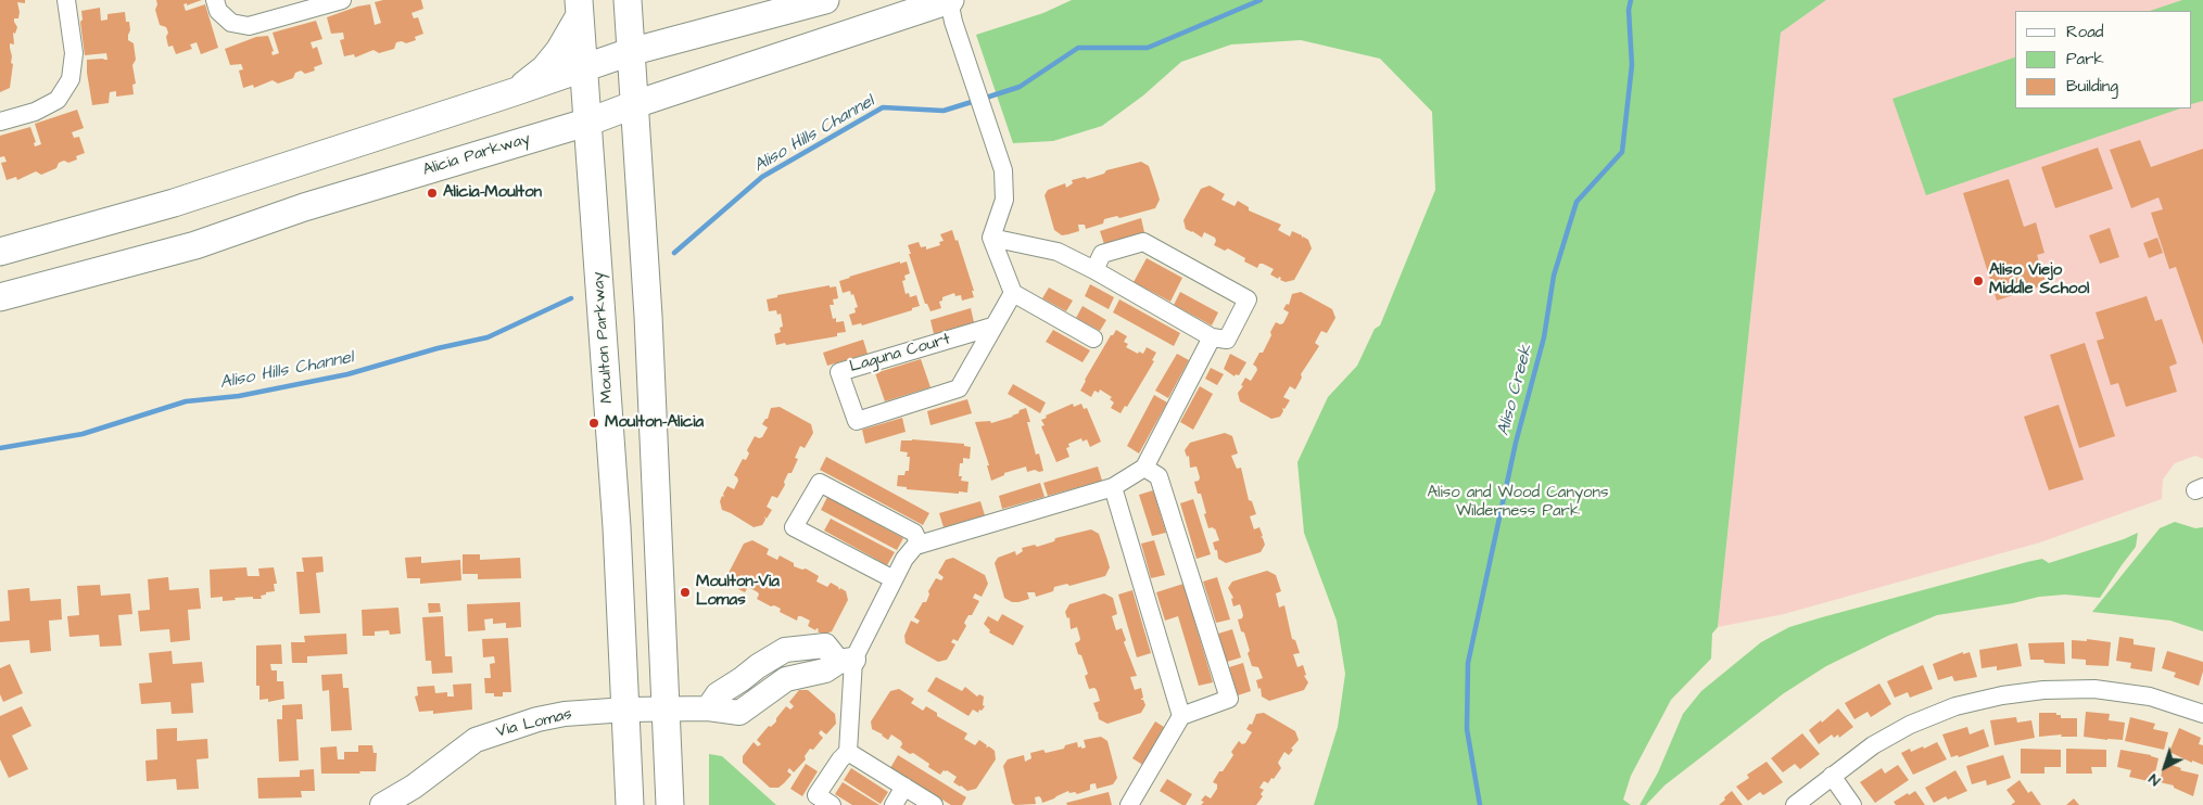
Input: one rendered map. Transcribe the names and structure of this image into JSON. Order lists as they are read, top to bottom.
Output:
{
  "streets": {
    "main road": ["Alicia Parkway", "Moulton Parkway"],
    "street": ["Laguna Court", "Via Lomas"]
  },
  "crossings": [
    ["Alicia Parkway", "Moulton Parkway"],
    ["Moulton Parkway", "Via Lomas"]
  ],
  "water": ["Aliso Hills Channel", "Aliso Creek"],
  "parks": ["Aliso and Wood Canyons Wilderness Park"],
  "places": [
    "Alicia-Moulton",
    "Aliso Viejo Middle School",
    "Moulton-Alicia",
    "Moulton-Via Lomas"
  ],
  "legend": ["Road", "Park", "Building"],
  "north": "bottom left"
}
